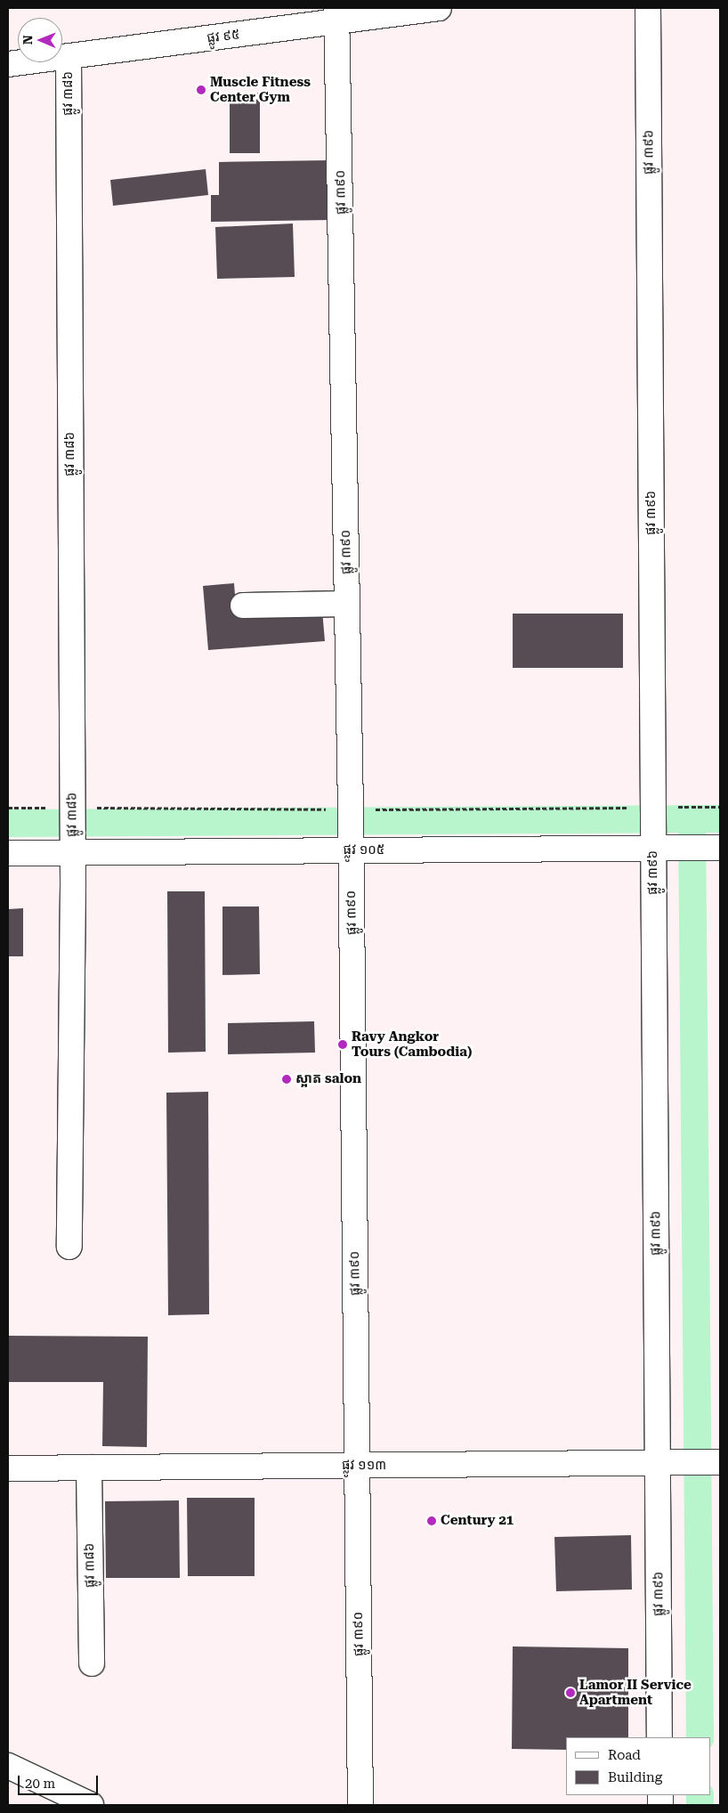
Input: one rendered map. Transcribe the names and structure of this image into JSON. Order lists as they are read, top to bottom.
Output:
{
  "streets": {
    "street": [
      "ផ្លូវ ៩៥",
      "ផ្លូវ ៣៨៦",
      "ផ្លូវ ៣៩៦",
      "ផ្លូវ ៣៩០",
      "ផ្លូវ ១០៥",
      "ផ្លូវ ១១៣"
    ]
  },
  "crossings": [
    ["ផ្លូវ ៩៥", "ផ្លូវ ៣៨៦"],
    ["ផ្លូវ ៩៥", "ផ្លូវ ៣៩០"],
    ["ផ្លូវ ៣៨៦", "ផ្លូវ ១០៥"],
    ["ផ្លូវ ៣៨៦", "ផ្លូវ ១១៣"],
    ["ផ្លូវ ៣៩៦", "ផ្លូវ ១០៥"],
    ["ផ្លូវ ៣៩៦", "ផ្លូវ ១១៣"],
    ["ផ្លូវ ៣៩០", "ផ្លូវ ១០៥"],
    ["ផ្លូវ ៣៩០", "ផ្លូវ ១១៣"]
  ],
  "places": [
    "Muscle Fitness Center Gym",
    "Ravy Angkor Tours (Cambodia)",
    "ស្អាត salon",
    "Century 21",
    "Lamor II Service Apartment"
  ],
  "legend": ["Road", "Building"],
  "scale_bar": "20 m",
  "north": "left"
}
